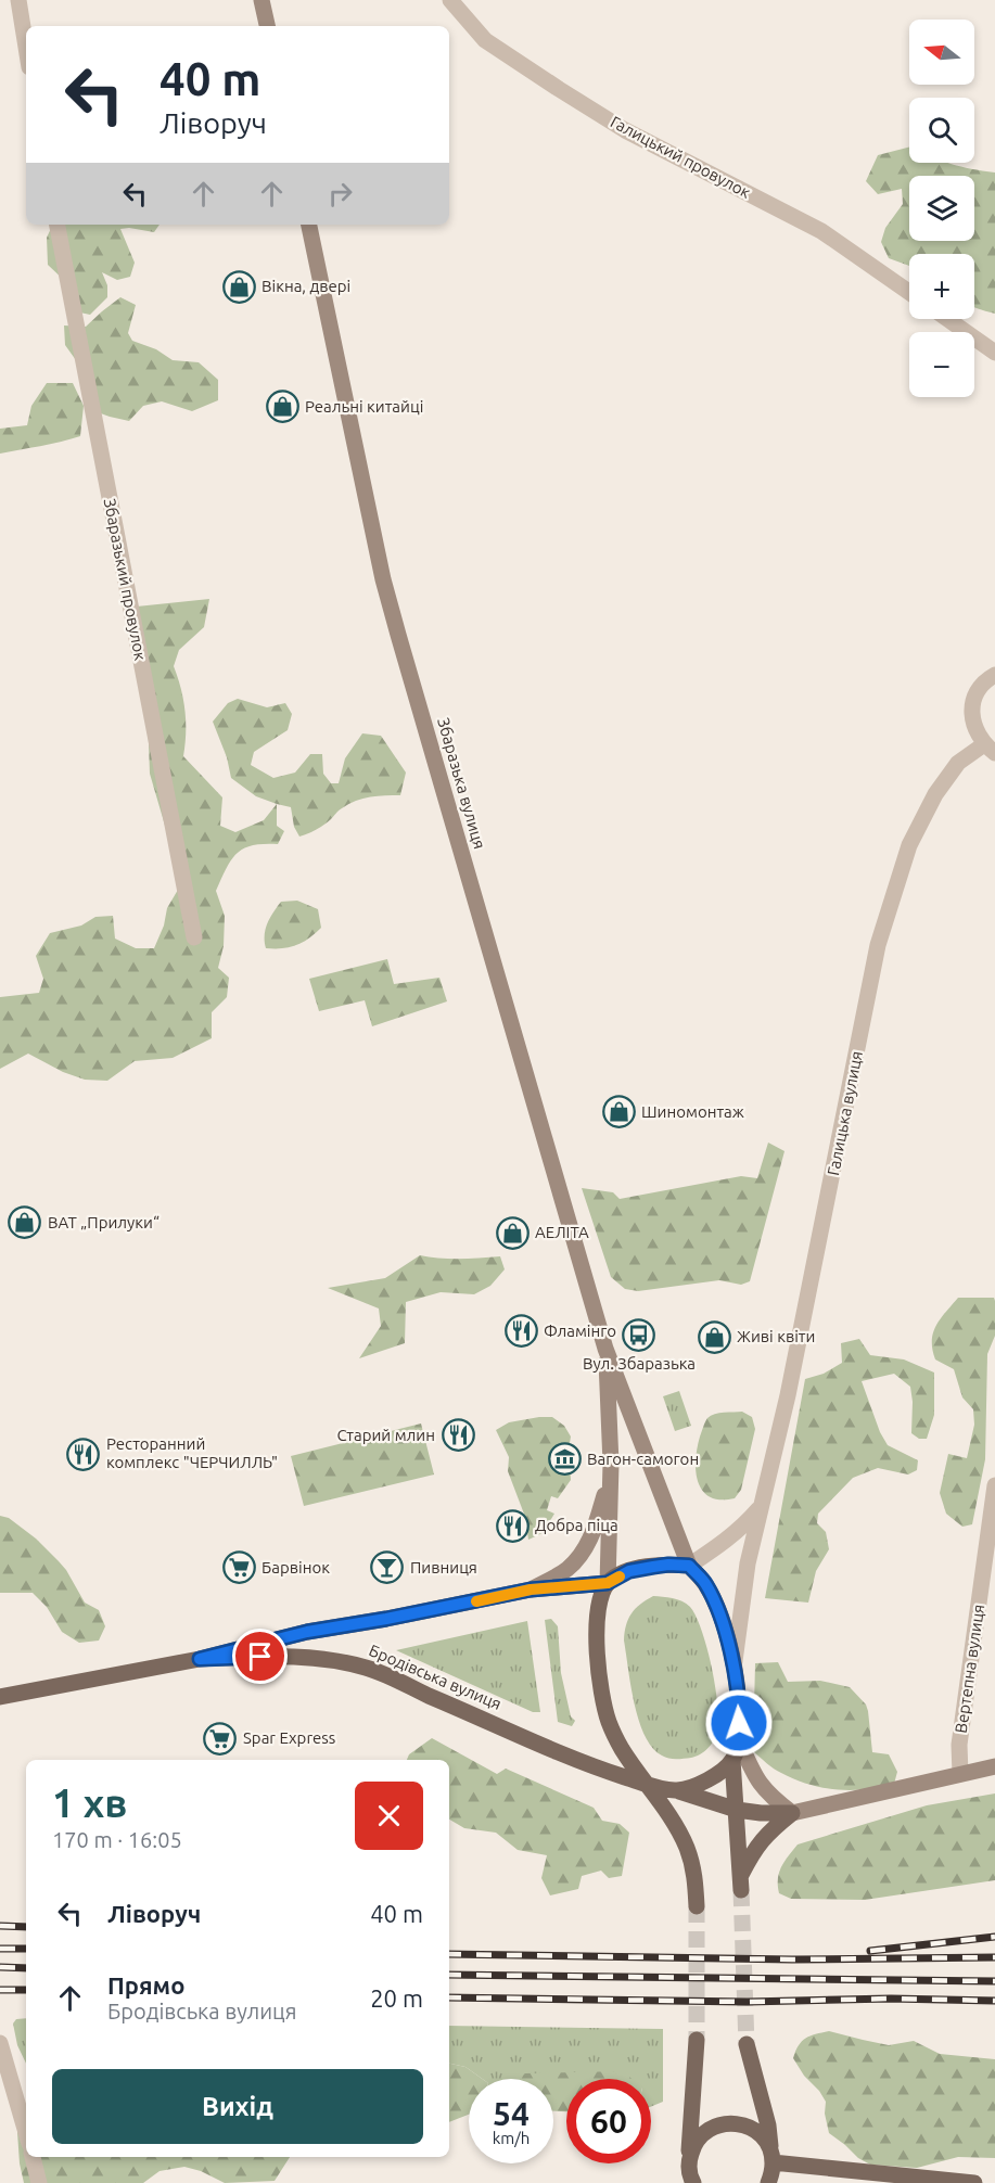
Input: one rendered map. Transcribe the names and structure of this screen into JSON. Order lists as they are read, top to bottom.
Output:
{
  "streets": {
    "main road": ["Збаразька вулиця", "Бродівська вулиця"],
    "street": [
      "Галицький провулок",
      "Збаразький провулок",
      "Галицька вулиця",
      "Вертепна вулиця"
    ]
  },
  "crossings": [
    ["Збаразька вулиця", "Галицька вулиця"],
    ["Збаразька вулиця", "Бродівська вулиця"],
    ["Галицька вулиця", "Бродівська вулиця"]
  ],
  "places": {
    "shop": [
      "Вікна, двері",
      "Реальні китайці",
      "Шиномонтаж",
      "ВАТ „Прилуки“",
      "АЕЛІТА",
      "Живі квіти"
    ],
    "restaurant": [
      "Фламінго",
      "Старий млин",
      "Ресторанний комплекс \"ЧЕРЧИЛЛЬ\"",
      "Добра піца"
    ],
    "bus stop": ["Вул. Збаразька"],
    "museum": ["Вагон-самогон"],
    "supermarket": ["Барвінок", "Spar Express"],
    "bar": ["Пивниця"]
  },
  "north": "left",
  "page": {
    "map_buttons": ["+", "−"],
    "turn": ["40 m", "Ліворуч"],
    "heading": ["1 хв", "170 m · 16:05"],
    "list": [
      {
        "name": "Ліворуч",
        "value": "40 m"
      },
      {
        "name": "Прямо",
        "note": "Бродівська вулиця",
        "value": "20 m"
      }
    ],
    "buttons": "Вихід",
    "speed": "54 km/h",
    "limit": "60"
  }
}
